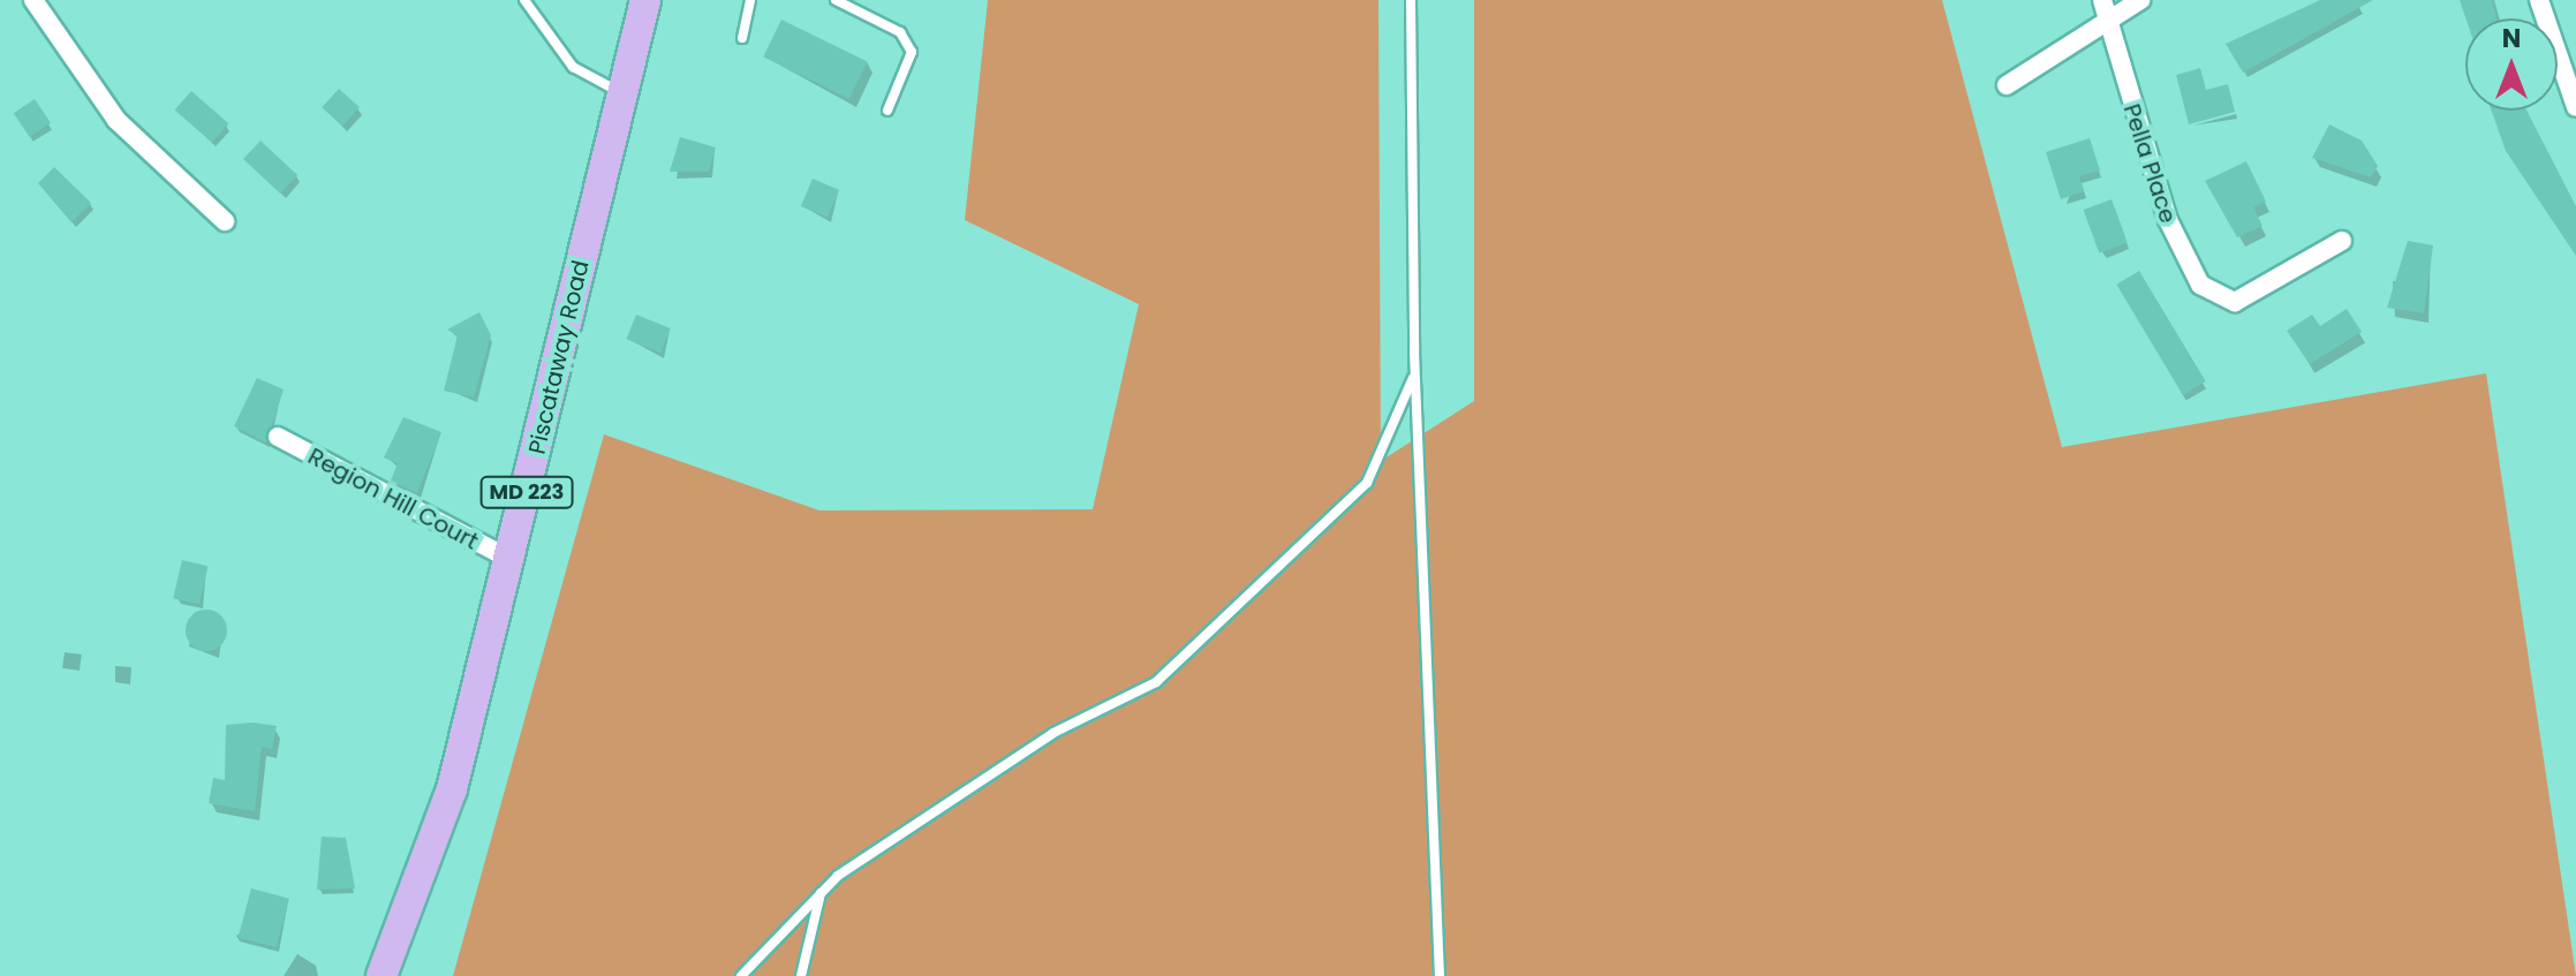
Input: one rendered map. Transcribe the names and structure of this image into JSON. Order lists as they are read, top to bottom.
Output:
{
  "streets": {
    "main road": ["Piscataway Road", "MD 223"],
    "street": ["Pella Place", "Region Hill Court"]
  },
  "crossings": [
    ["Piscataway Road", "Region Hill Court"]
  ],
  "north": "top"
}
